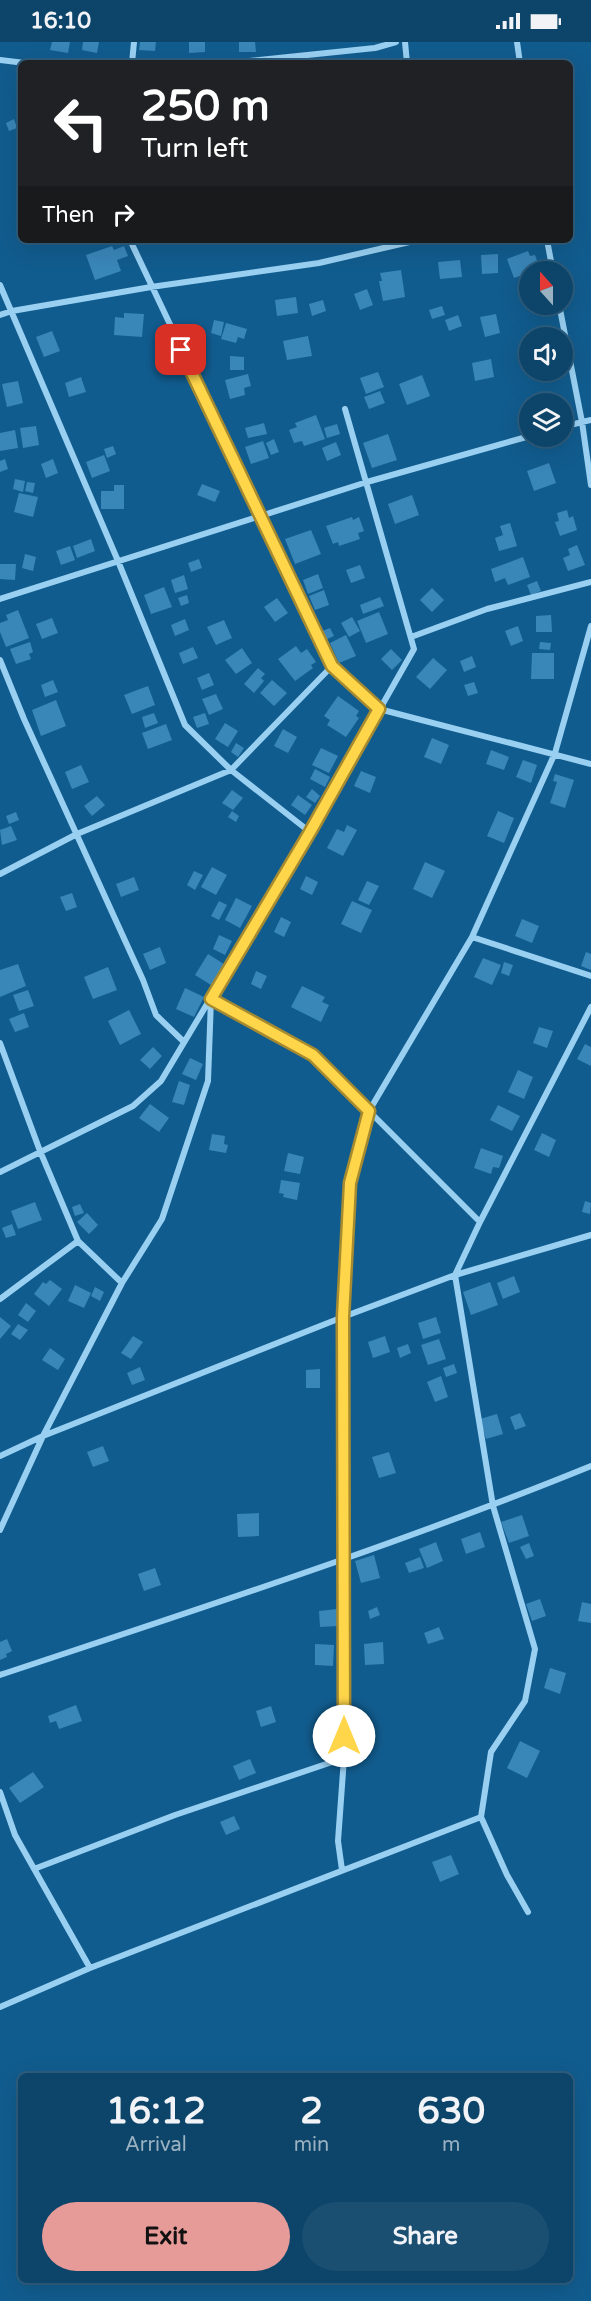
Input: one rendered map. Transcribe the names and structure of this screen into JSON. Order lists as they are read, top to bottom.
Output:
{
  "north": "top",
  "page": {
    "status": "16:10",
    "turn": ["250 m", "Turn left"],
    "then": "Then",
    "eta": [
      "16:12",
      "Arrival",
      "2",
      "min",
      "630",
      "m"
    ],
    "buttons": ["Exit", "Share"]
  }
}
